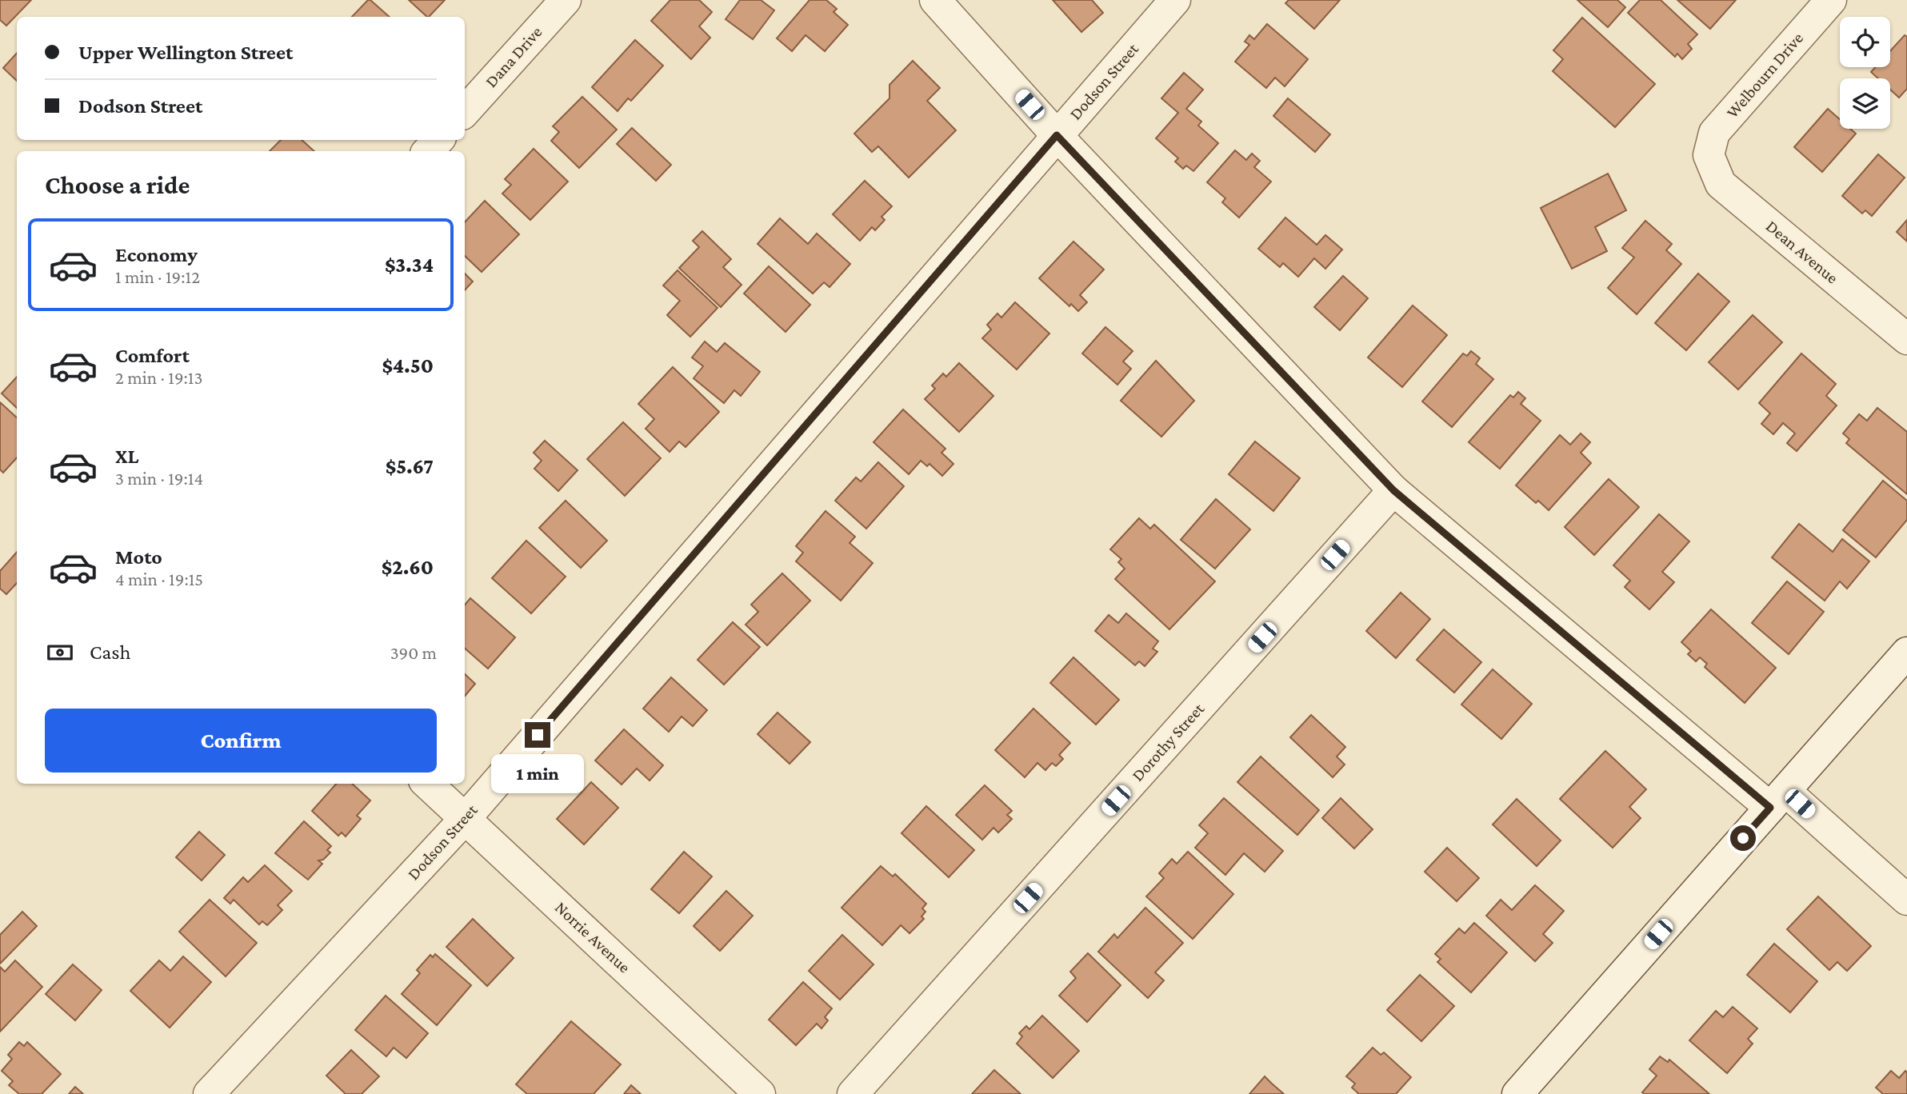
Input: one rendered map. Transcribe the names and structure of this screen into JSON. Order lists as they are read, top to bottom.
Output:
{
  "streets": {
    "street": [
      "Dana Drive",
      "Welbourn Drive",
      "Dodson Street",
      "Dean Avenue",
      "Dorothy Street",
      "Norrie Avenue"
    ]
  },
  "crossings": [
    ["Welbourn Drive", "Dean Avenue"],
    ["Dodson Street", "Norrie Avenue"]
  ],
  "page": {
    "banner": ["Upper Wellington Street", "Dodson Street"],
    "heading": "Choose a ride",
    "list": [
      {
        "name": "Economy",
        "note": "1 min · 19:12",
        "value": "$3.34"
      },
      {
        "name": "Comfort",
        "note": "2 min · 19:13",
        "value": "$4.50"
      },
      {
        "name": "XL",
        "note": "3 min · 19:14",
        "value": "$5.67"
      },
      {
        "name": "Moto",
        "note": "4 min · 19:15",
        "value": "$2.60"
      }
    ],
    "pay": ["Cash", "390 m"],
    "buttons": "Confirm",
    "bubble": "1 min"
  }
}
